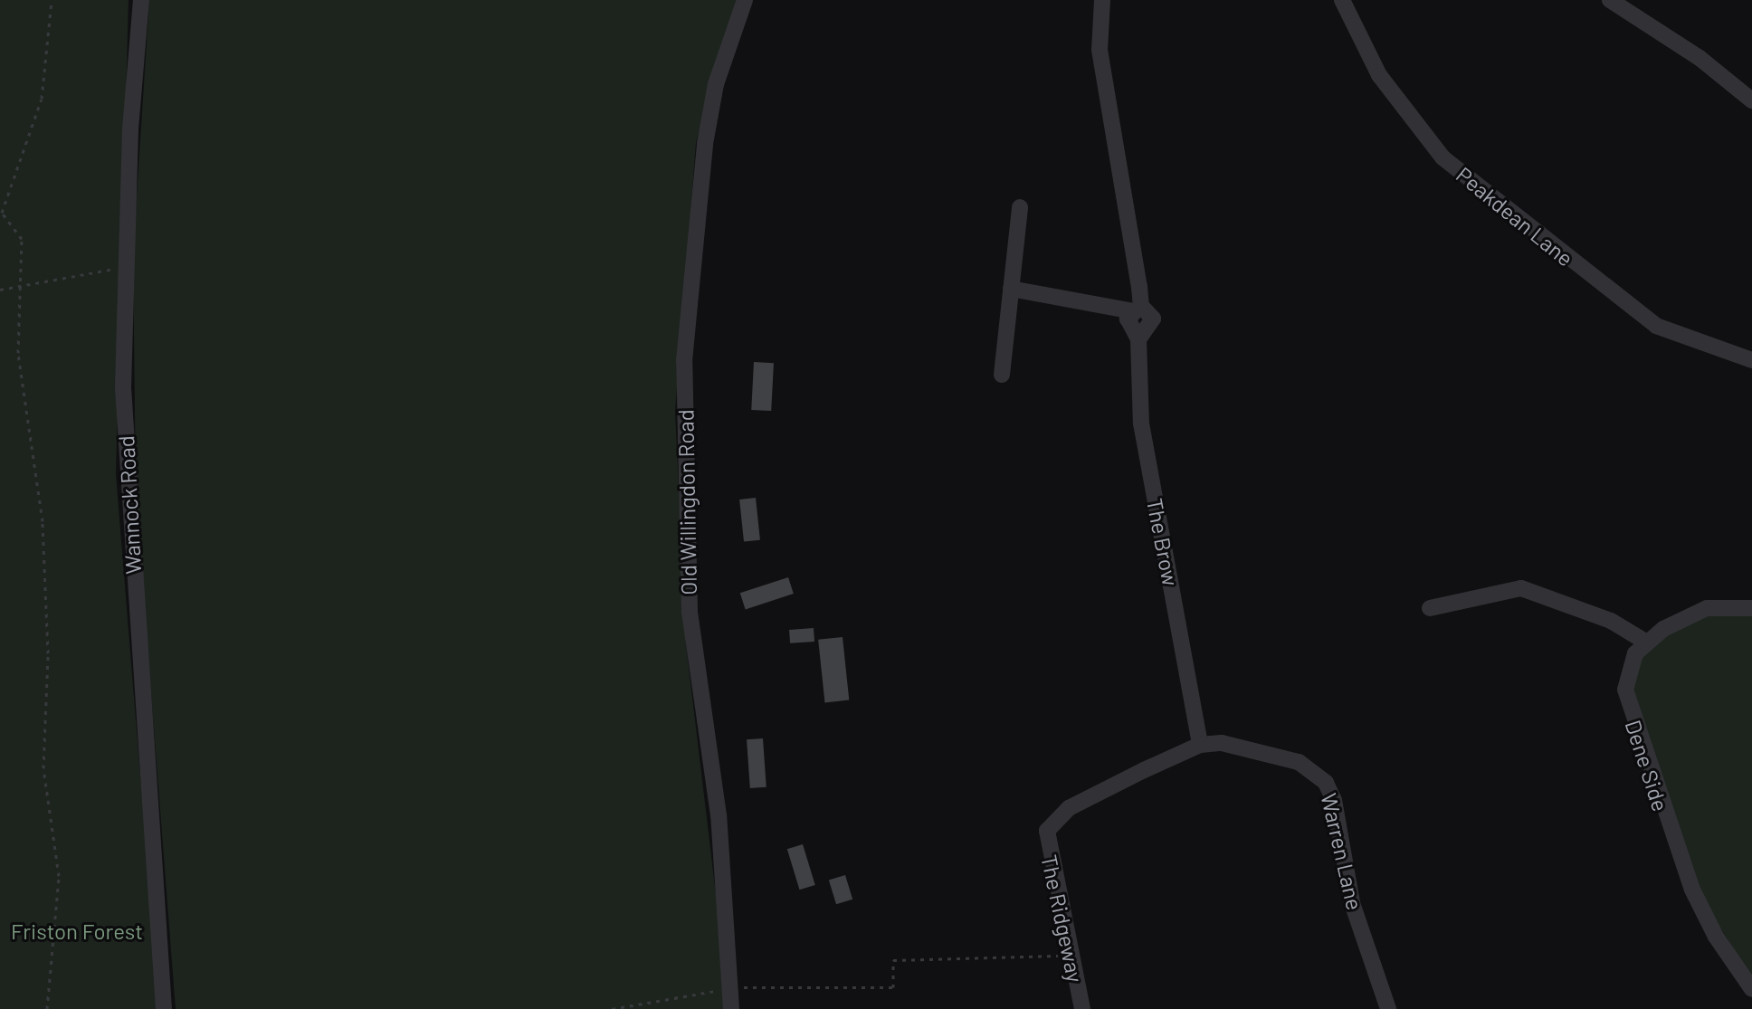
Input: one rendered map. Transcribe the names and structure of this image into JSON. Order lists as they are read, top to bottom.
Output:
{
  "streets": {
    "street": [
      "Peakdean Lane",
      "Old Willingdon Road",
      "Wannock Road",
      "The Brow",
      "Dene Side",
      "Warren Lane",
      "The Ridgeway"
    ]
  },
  "crossings": [
    ["The Brow", "Warren Lane"],
    ["The Brow", "The Ridgeway"],
    ["Warren Lane", "The Ridgeway"]
  ],
  "parks": ["Friston Forest"]
}
